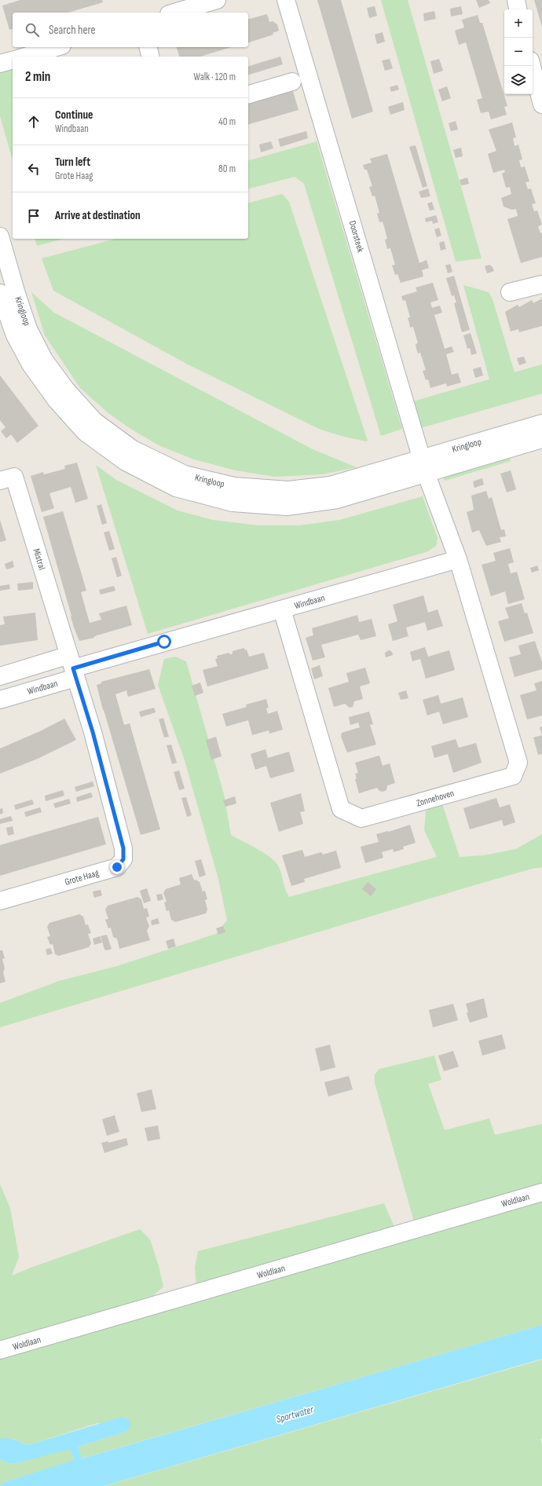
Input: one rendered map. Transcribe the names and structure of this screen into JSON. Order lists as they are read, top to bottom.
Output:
{
  "streets": {
    "street": [
      "Doorsteek",
      "Kringloop",
      "Mistral",
      "Windbaan",
      "Zonnehoven",
      "Grote Haag",
      "Woldlaan"
    ]
  },
  "crossings": [
    ["Doorsteek", "Kringloop"],
    ["Mistral", "Windbaan"],
    ["Mistral", "Grote Haag"],
    ["Windbaan", "Zonnehoven"],
    ["Windbaan", "Grote Haag"]
  ],
  "water": ["Sportwater"],
  "page": {
    "map_buttons": ["+", "−"],
    "search": "Search here",
    "heading": ["2 min", "Walk · 120 m"],
    "list": [
      ["Continue", "Windbaan", "40 m"],
      ["Turn left", "Grote Haag", "80 m"],
      "Arrive at destination"
    ]
  }
}
